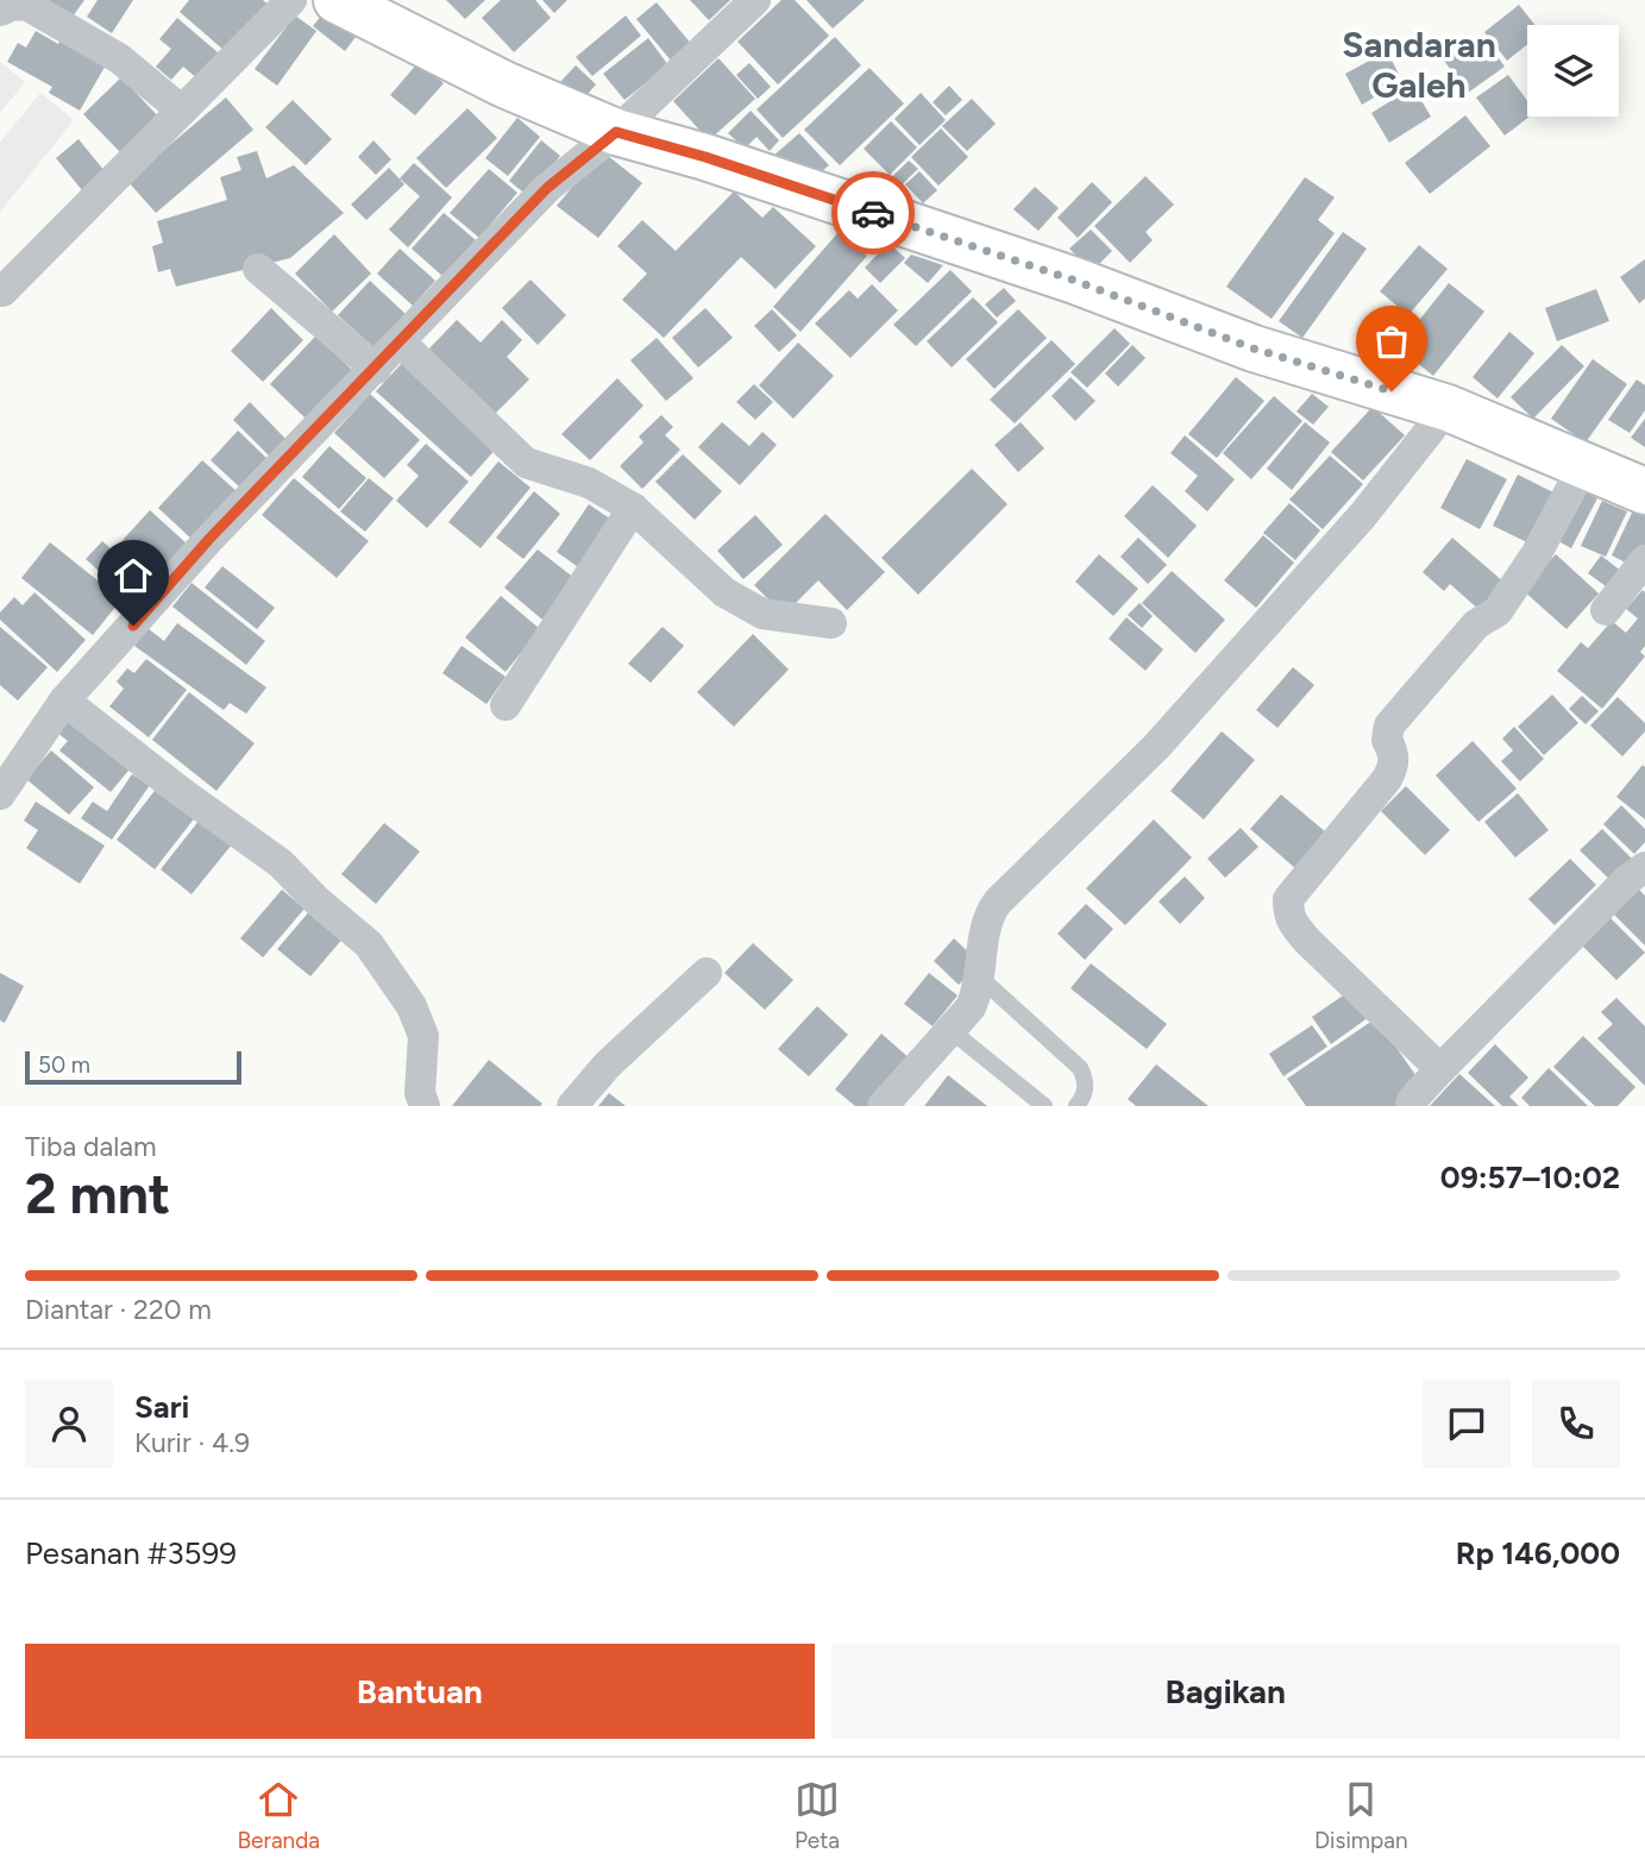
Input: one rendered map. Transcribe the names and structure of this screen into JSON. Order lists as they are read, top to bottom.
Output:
{
  "districts": ["Sandaran Galeh"],
  "scale_bar": "50 m",
  "page": {
    "scale": "50 m",
    "heading": ["2 mnt", "Tiba dalam", "09:57–10:02"],
    "panel": [
      "Sari",
      "Kurir · 4.9",
      "Pesanan #3599",
      "Rp 146,000"
    ],
    "bar": "Diantar · 220 m",
    "buttons": ["Bantuan", "Bagikan"],
    "tabs": ["Beranda", "Peta", "Disimpan"]
  }
}
